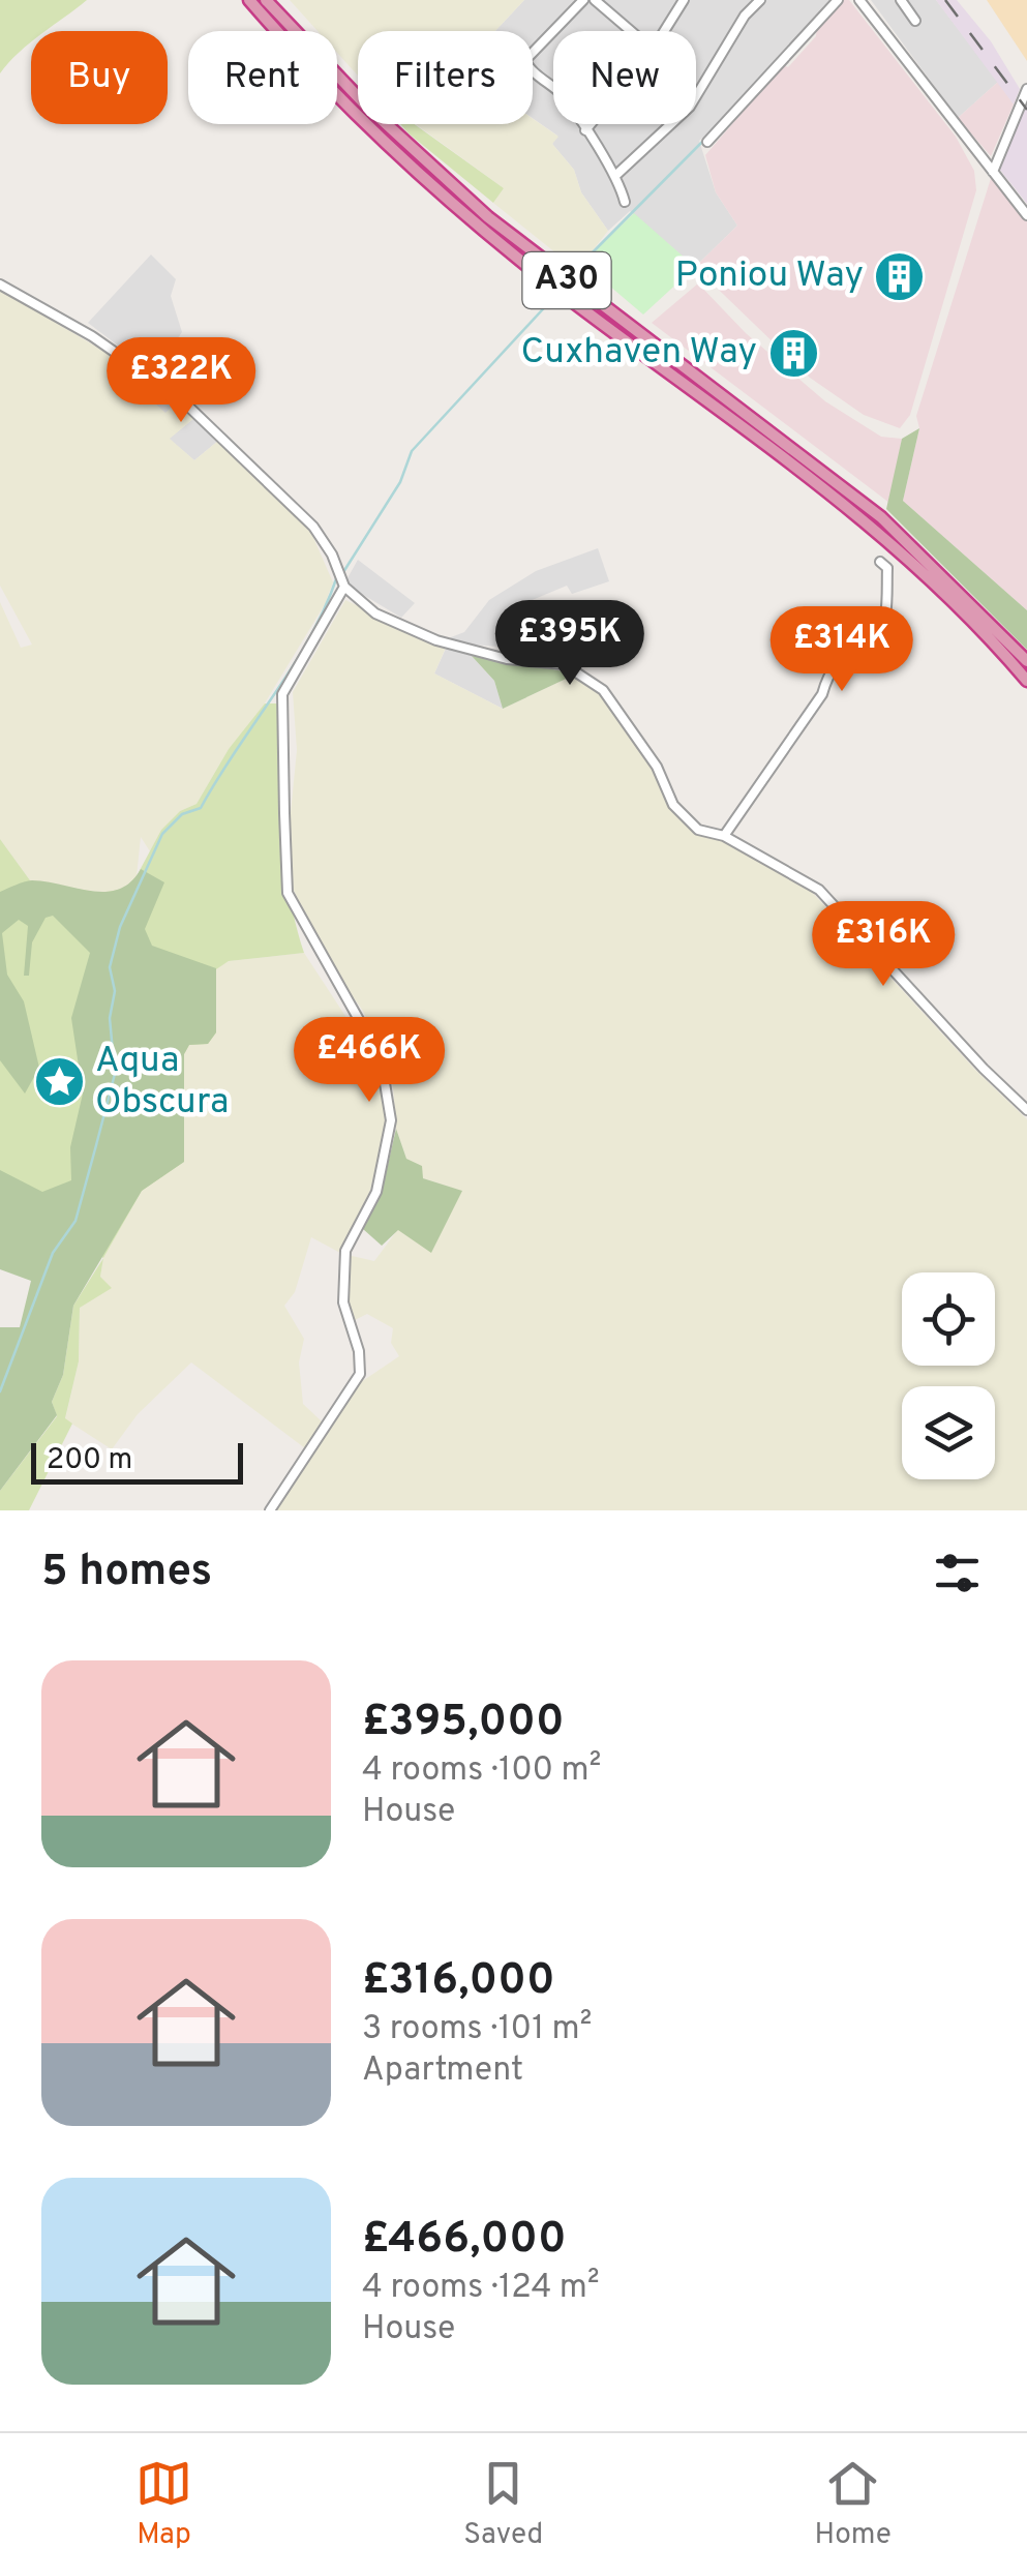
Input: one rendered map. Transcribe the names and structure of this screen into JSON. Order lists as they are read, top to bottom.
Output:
{
  "streets": {
    "highway": ["A30"]
  },
  "places": {
    "building": ["Poniou Way", "Cuxhaven Way"],
    "place": ["Aqua Obscura"]
  },
  "scale_bar": "200 m",
  "page": {
    "chip": [
      "Buy",
      "Rent",
      "Filters",
      "New"
    ],
    "price": [
      "£322K",
      "£395K",
      "£314K",
      "£316K",
      "£466K"
    ],
    "scale": "200 m",
    "heading": "5 homes",
    "list": [
      {
        "name": "£395,000",
        "note": "4 rooms · 100 m² · House"
      },
      {
        "name": "£316,000",
        "note": "3 rooms · 101 m² · Apartment"
      },
      {
        "name": "£466,000",
        "note": "4 rooms · 124 m² · House"
      }
    ],
    "tabs": ["Map", "Saved", "Home"]
  }
}
